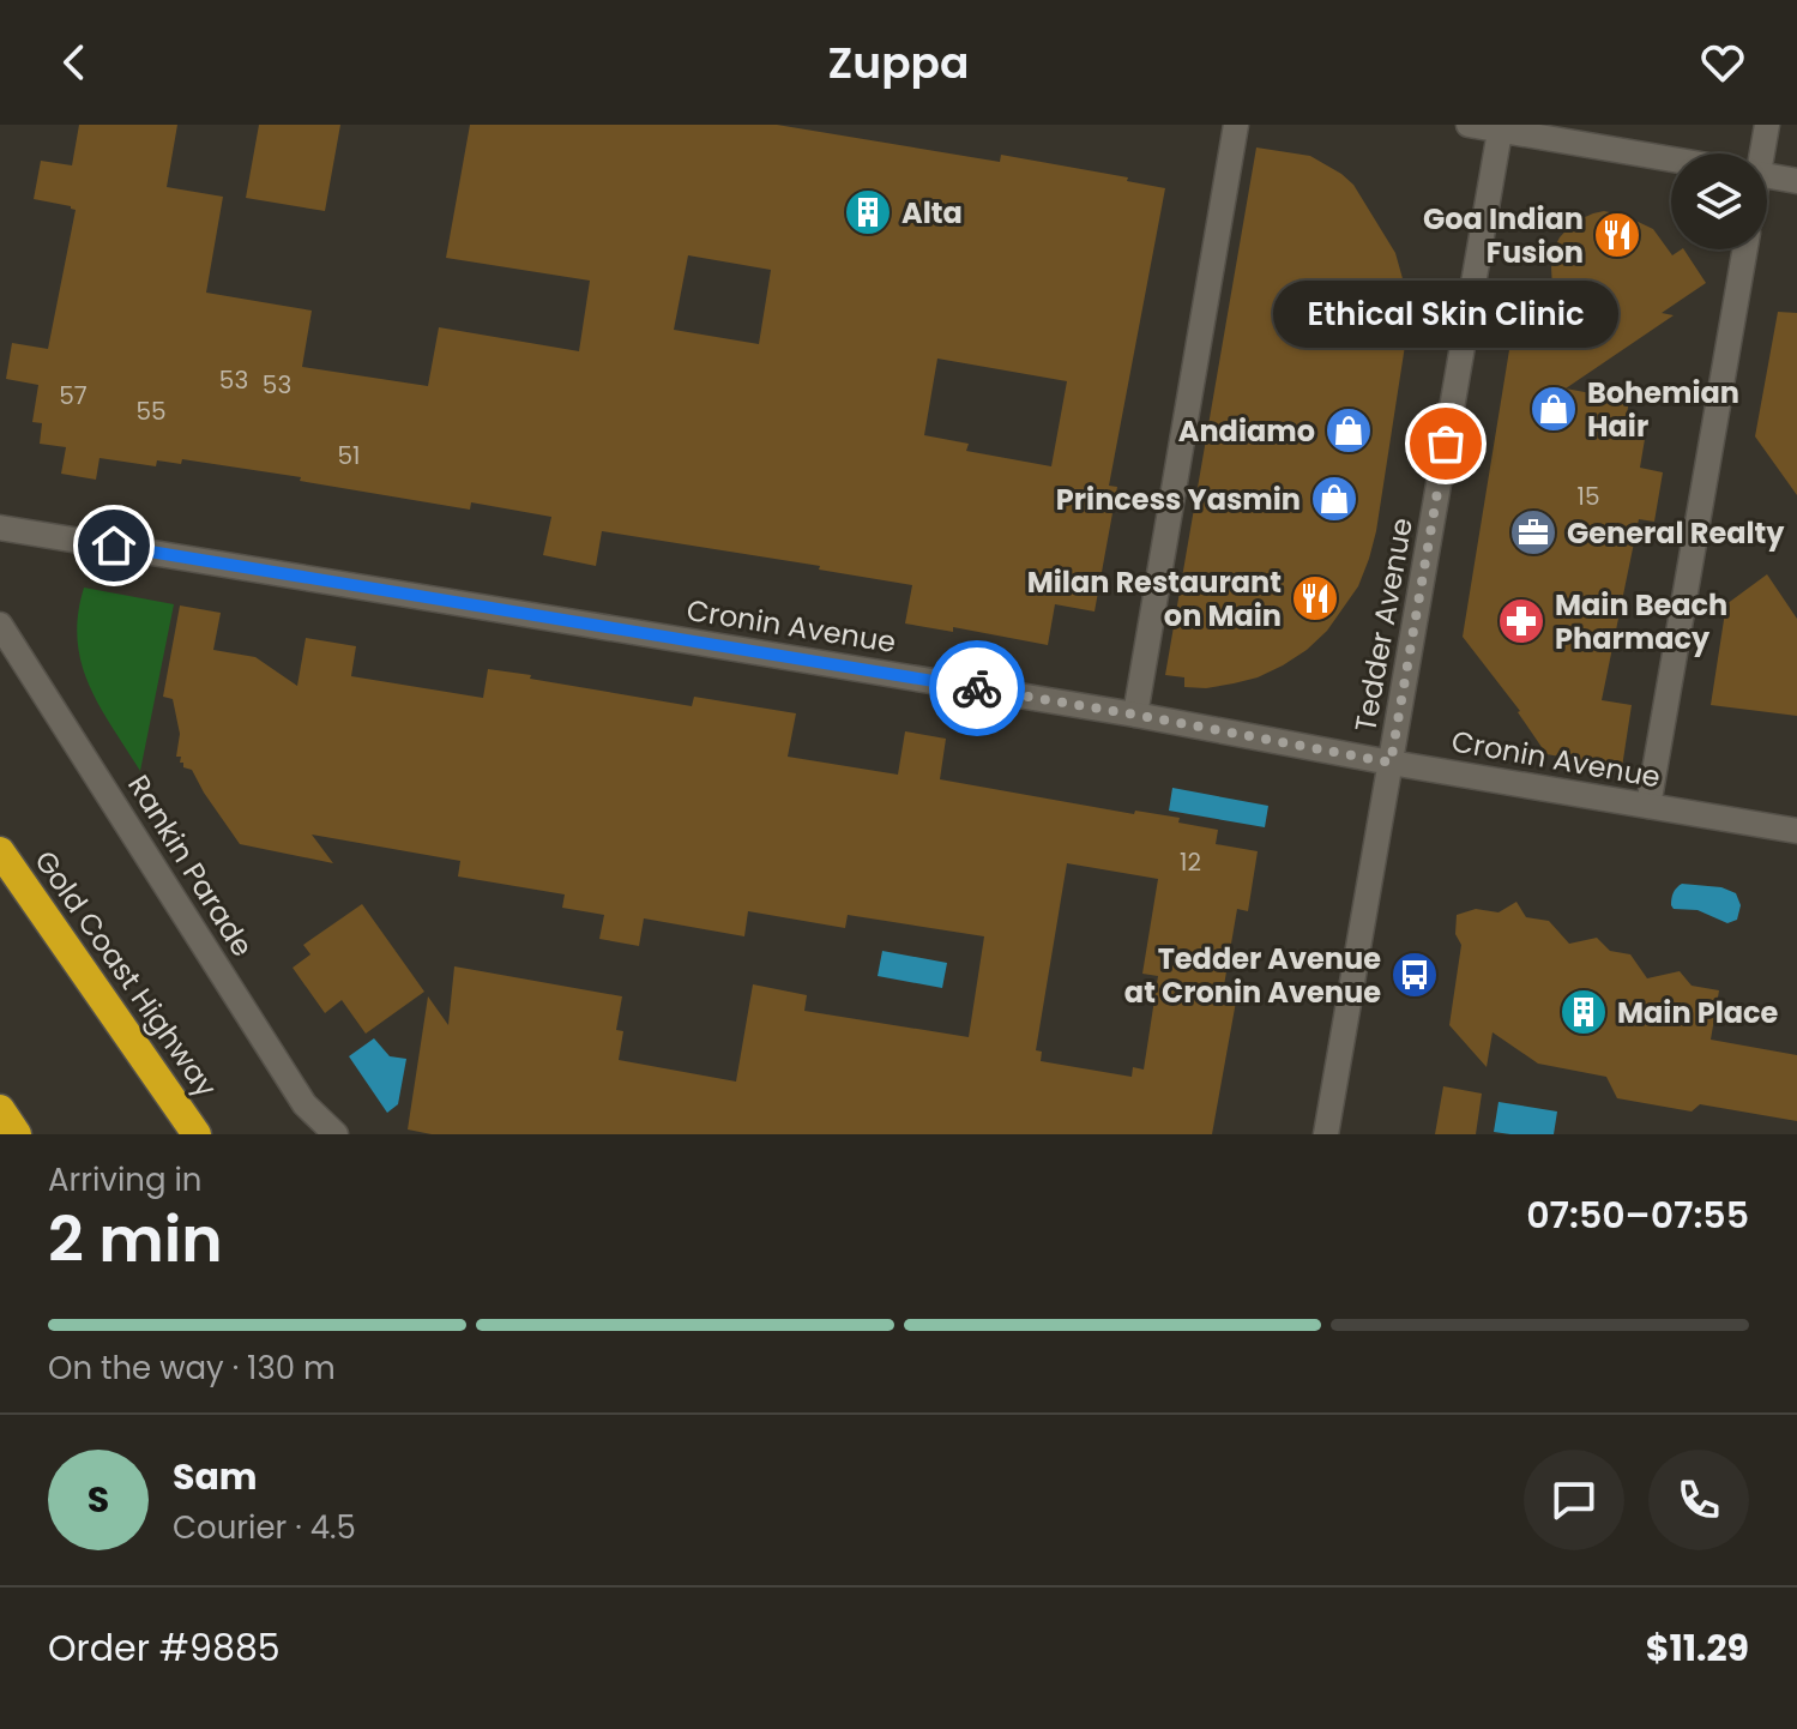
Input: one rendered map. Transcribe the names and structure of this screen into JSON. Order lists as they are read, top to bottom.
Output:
{
  "streets": {
    "highway": ["Gold Coast Highway"],
    "street": ["Tedder Avenue", "Cronin Avenue", "Rankin Parade"]
  },
  "crossings": [
    ["Tedder Avenue", "Cronin Avenue"]
  ],
  "places": {
    "building": ["Alta", "Main Place"],
    "restaurant": ["Goa Indian Fusion", "Milan Restaurant on Main"],
    "shop": ["Bohemian Hair", "Andiamo", "Princess Yasmin"],
    "other": ["Ethical Skin Clinic"],
    "office": ["General Realty"],
    "pharmacy": ["Main Beach Pharmacy"],
    "bus stop": ["Tedder Avenue at Cronin Avenue"]
  },
  "house_numbers": [
    "53",
    "53",
    "57",
    "55",
    "51",
    "15",
    "12"
  ],
  "page": {
    "header": "Zuppa",
    "bubble": "Ethical Skin Clinic",
    "heading": ["2 min", "Arriving in", "07:50–07:55"],
    "panel": [
      "Sam",
      "Courier · 4.5",
      "Order #9885",
      "$11.29"
    ],
    "bar": "On the way · 130 m",
    "round": "S"
  }
}
